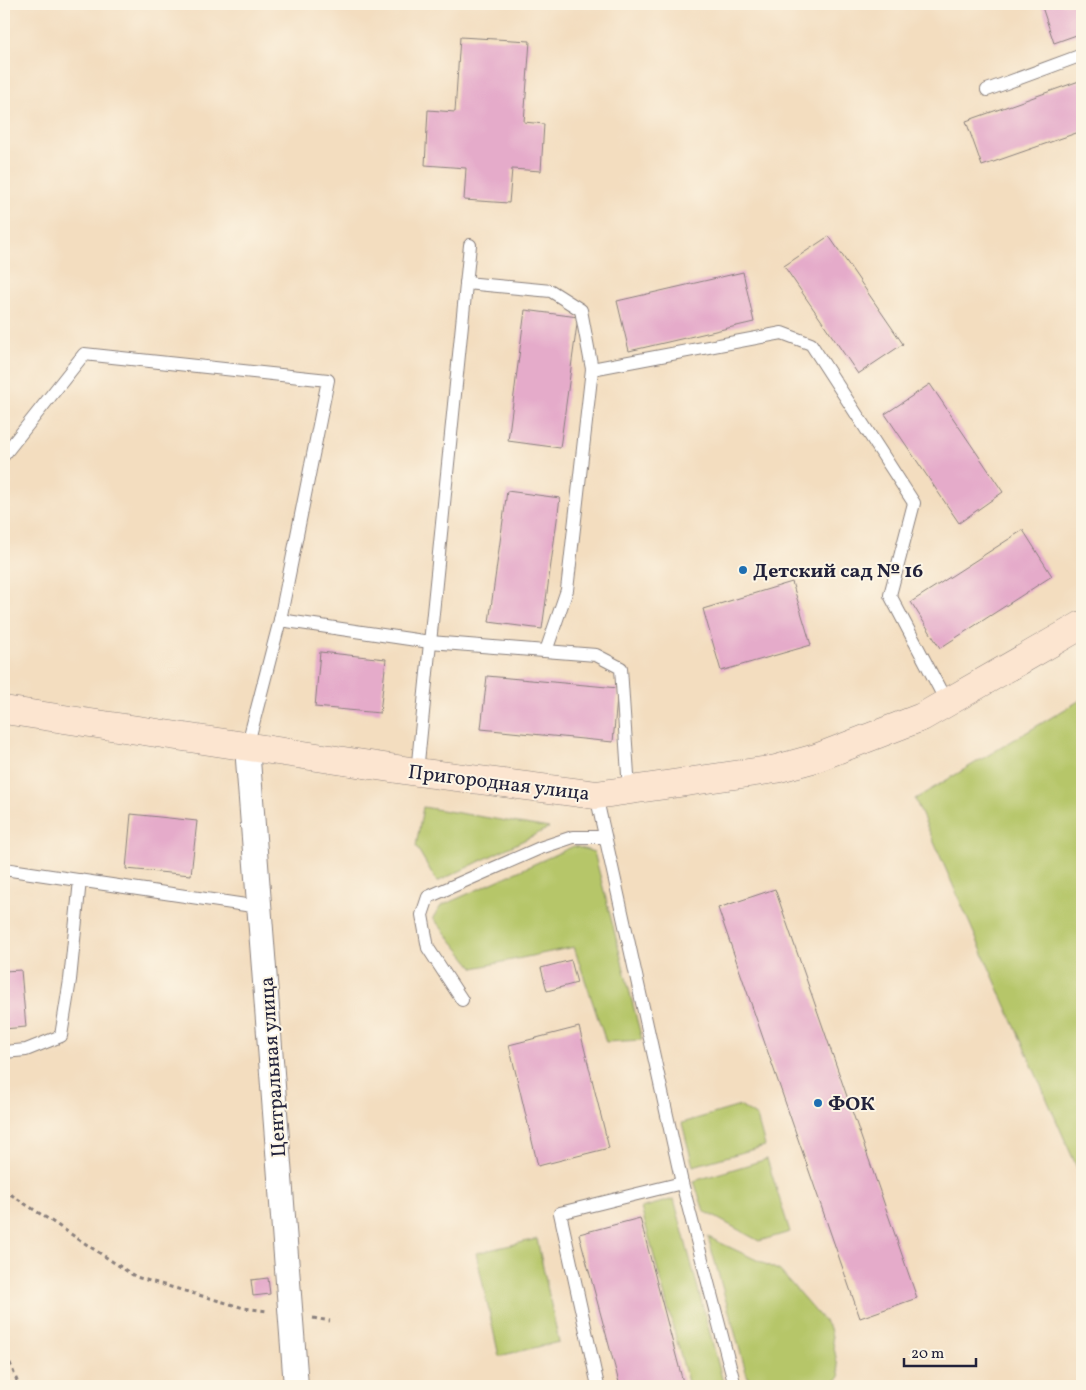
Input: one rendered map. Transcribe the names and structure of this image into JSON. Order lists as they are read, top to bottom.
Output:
{
  "streets": {
    "main road": ["Пригородная улица"],
    "street": ["Центральная улица"]
  },
  "crossings": [
    ["Пригородная улица", "Центральная улица"]
  ],
  "places": ["Детский сад № 16", "ФОК"],
  "scale_bar": "20 m"
}
